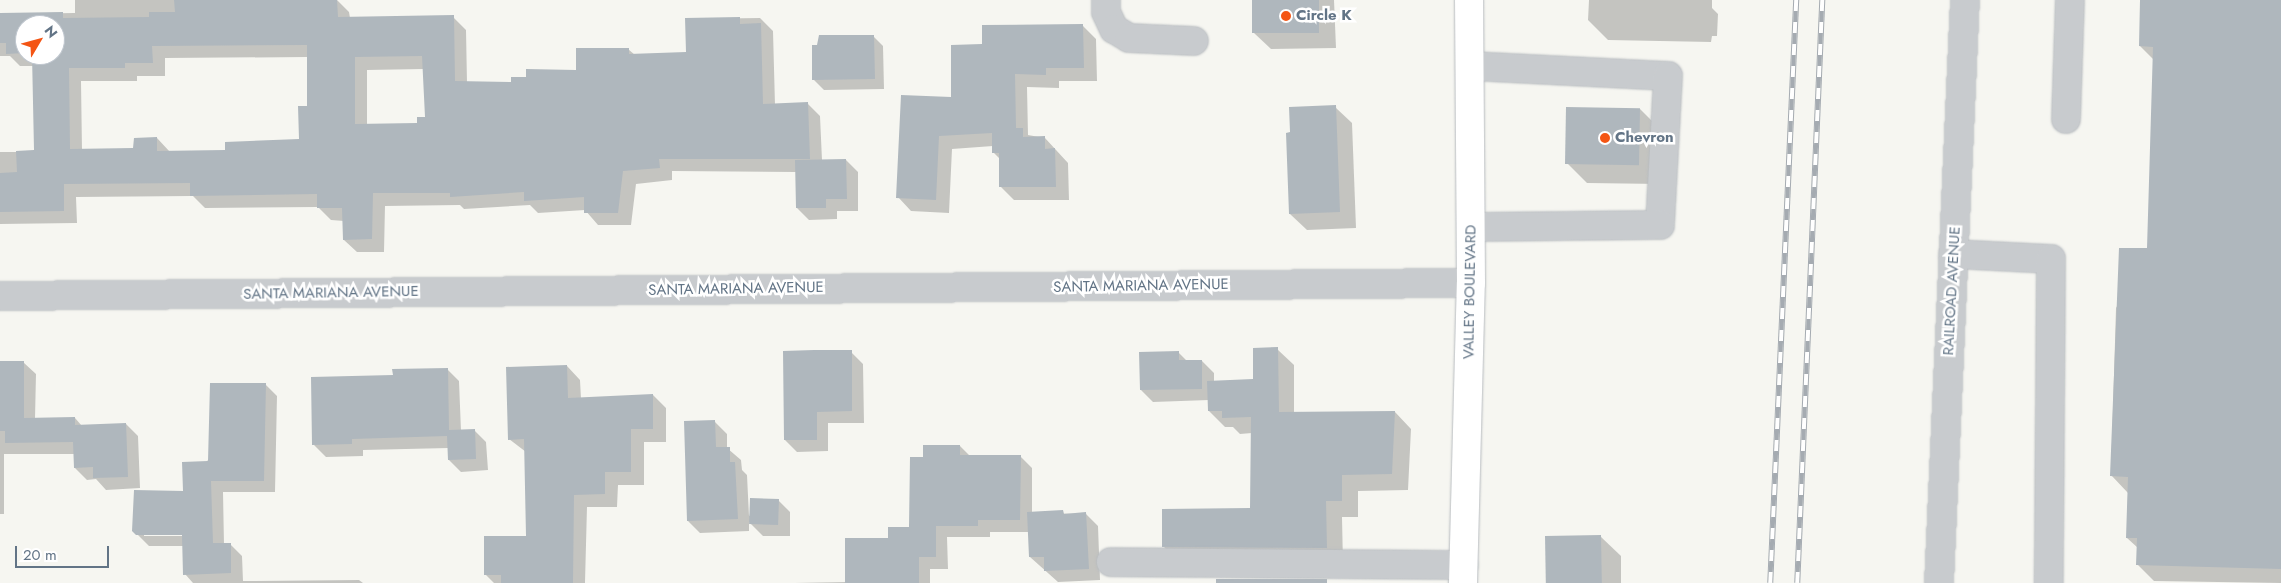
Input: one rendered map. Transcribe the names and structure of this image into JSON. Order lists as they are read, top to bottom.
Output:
{
  "streets": {
    "main road": ["VALLEY BOULEVARD"],
    "street": ["SANTA MARIANA AVENUE", "RAILROAD AVENUE"]
  },
  "crossings": [
    ["SANTA MARIANA AVENUE", "VALLEY BOULEVARD"]
  ],
  "places": ["Circle K", "Chevron"],
  "scale_bar": "20 m",
  "north": "top right"
}
